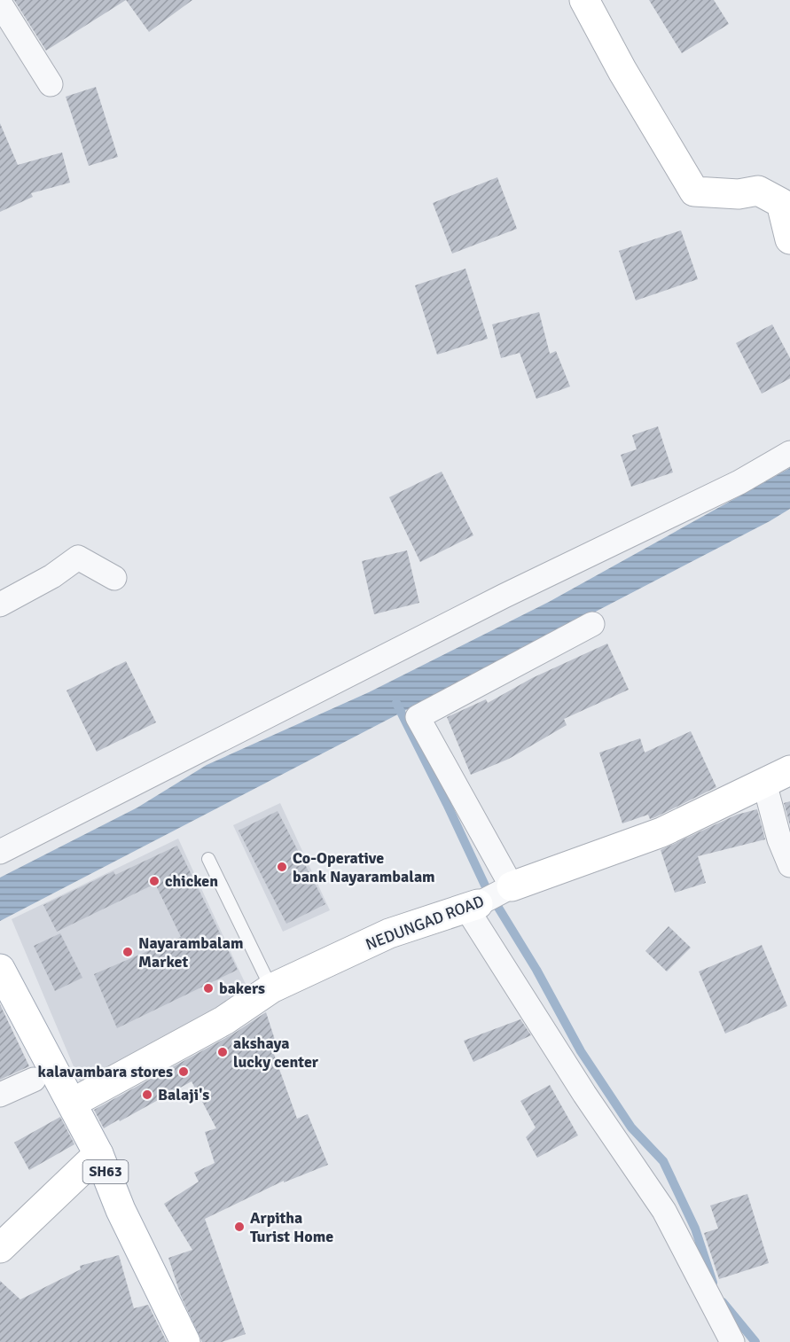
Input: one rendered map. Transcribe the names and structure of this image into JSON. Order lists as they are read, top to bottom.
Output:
{
  "streets": {
    "street": ["NEDUNGAD ROAD", "SH63"]
  },
  "crossings": [
    ["NEDUNGAD ROAD", "SH63"]
  ],
  "places": [
    "Co-Operative bank Nayarambalam",
    "chicken",
    "Nayarambalam Market",
    "bakers",
    "akshaya lucky center",
    "kalavambara stores",
    "Balaji's",
    "Arpitha Turist Home"
  ]
}
